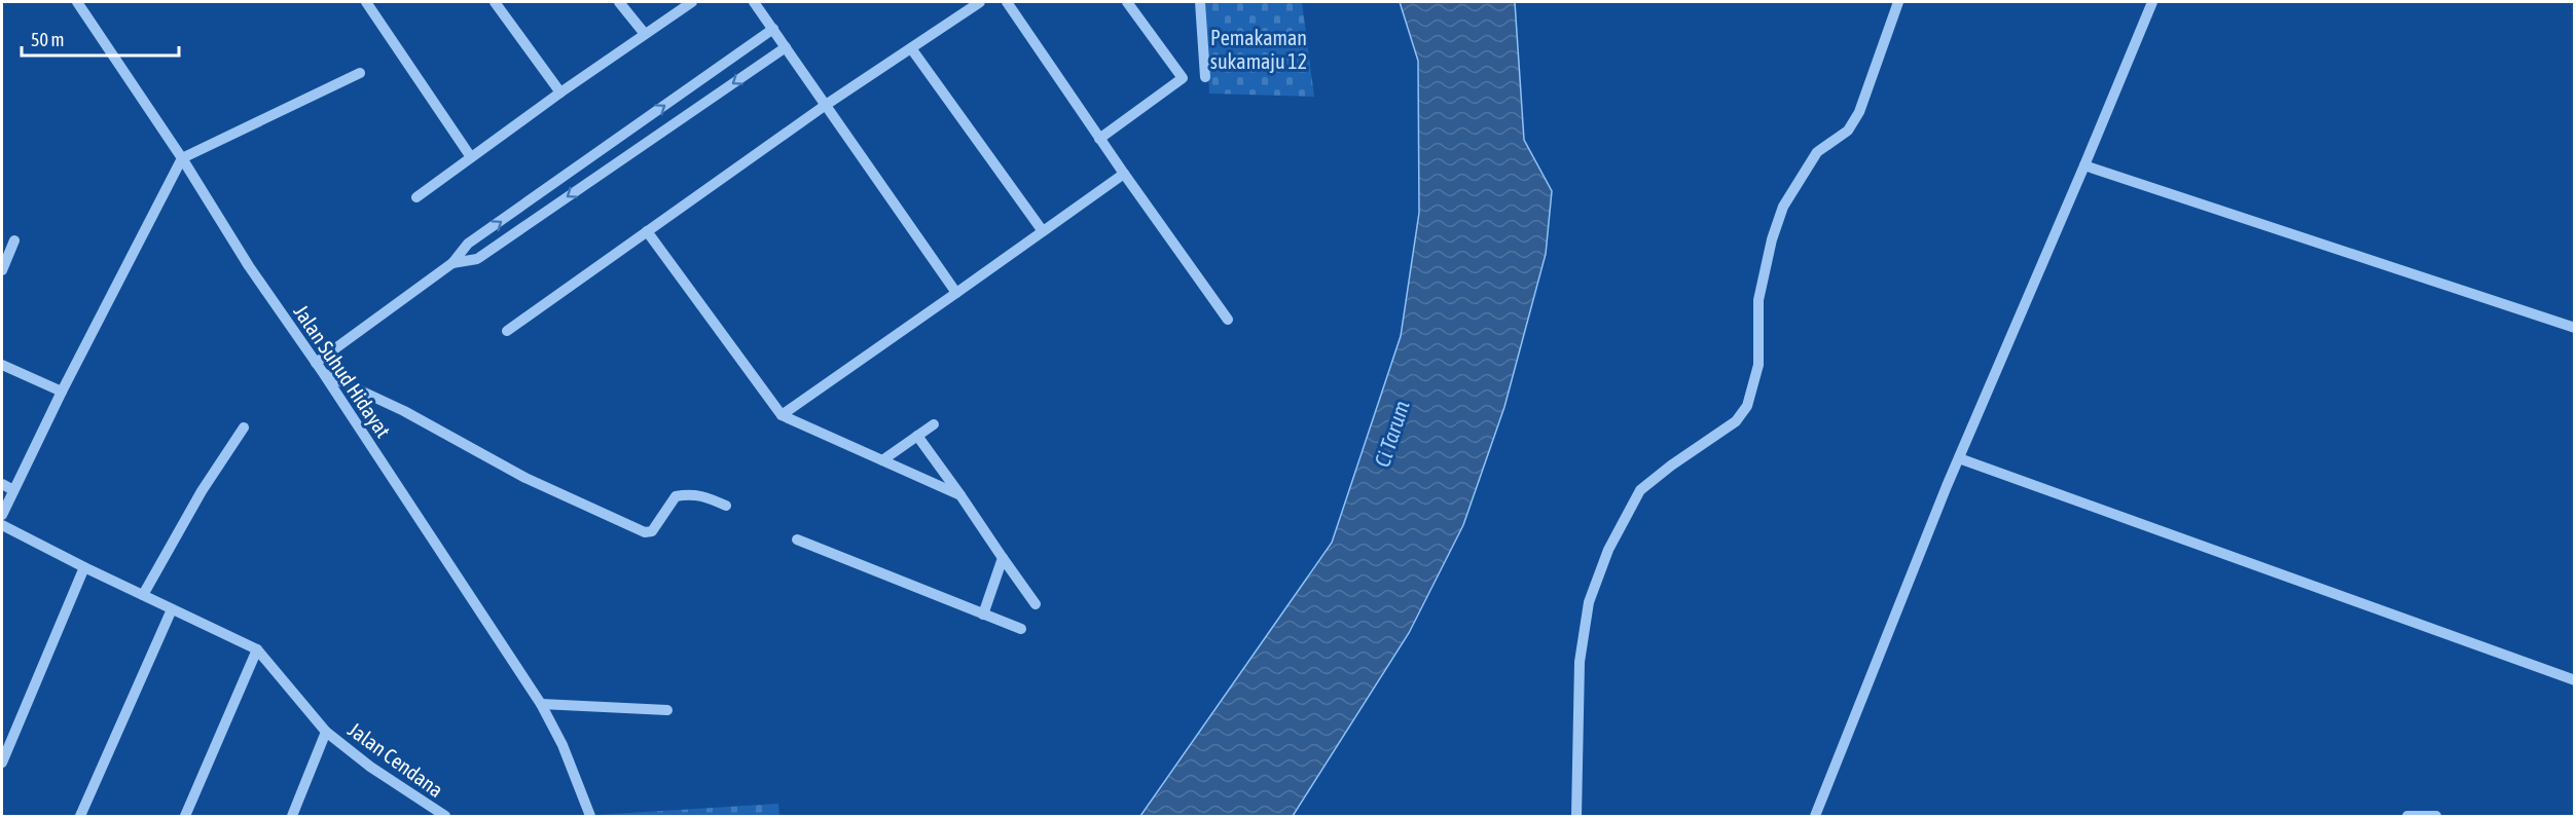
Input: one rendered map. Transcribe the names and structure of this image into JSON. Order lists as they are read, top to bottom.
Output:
{
  "streets": {
    "street": ["Jalan Suhud Hidayat", "Jalan Cendana"]
  },
  "water": ["Ci Tarum"],
  "parks": ["Pemakaman sukamaju 12"],
  "scale_bar": "50 m"
}
